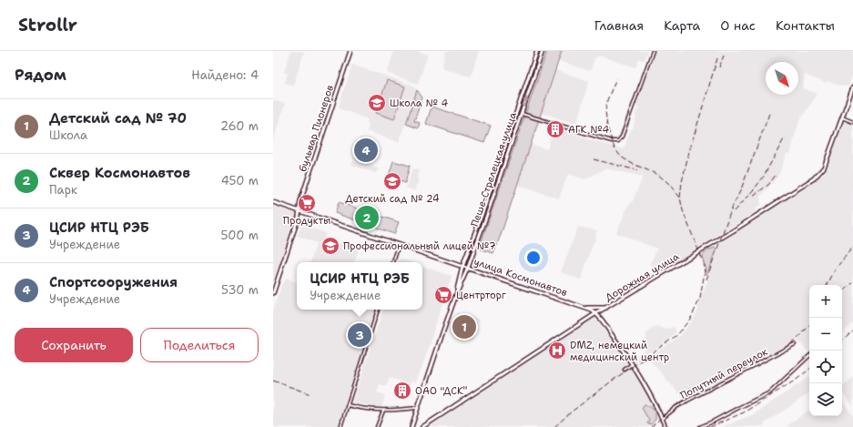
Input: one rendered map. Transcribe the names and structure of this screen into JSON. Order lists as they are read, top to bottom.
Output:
{
  "streets": {
    "street": [
      "бульвар Пионеров",
      "Пеше-Стрелецкая улица",
      "улица Космонавтов",
      "Дорожная улица",
      "Попутный переулок"
    ]
  },
  "crossings": [
    ["бульвар Пионеров", "улица Космонавтов"],
    ["Пеше-Стрелецкая улица", "улица Космонавтов"],
    ["улица Космонавтов", "Дорожная улица"]
  ],
  "places": {
    "school or university": ["Школа № 4", "Детский сад № 24", "Профессиональный лицей №7"],
    "building": ["АГК №4", "ОАО \"ДСК\""],
    "supermarket": ["Продукты", "Центрторг"],
    "hospital": ["DMZ, немецкий медицинский центр"]
  },
  "north": "bottom right",
  "page": {
    "header": "Strollr",
    "nav": [
      "Главная",
      "Карта",
      "О нас",
      "Контакты"
    ],
    "heading": ["Рядом", "Найдено: 4"],
    "list": [
      {
        "mark": "1",
        "name": "Детский сад № 70",
        "note": "Школа",
        "value": "260 m"
      },
      {
        "mark": "2",
        "name": "Сквер Космонавтов",
        "note": "Парк",
        "value": "450 m"
      },
      {
        "mark": "3",
        "name": "ЦСИР НТЦ РЭБ",
        "note": "Учреждение",
        "value": "500 m"
      },
      {
        "mark": "4",
        "name": "Спортсооружения",
        "note": "Учреждение",
        "value": "530 m"
      }
    ],
    "pins": [
      "4",
      "2",
      "1",
      "3"
    ],
    "popup": ["ЦСИР НТЦ РЭБ", "Учреждение"],
    "map_buttons": ["+", "−"],
    "buttons": ["Сохранить", "Поделиться"]
  }
}
